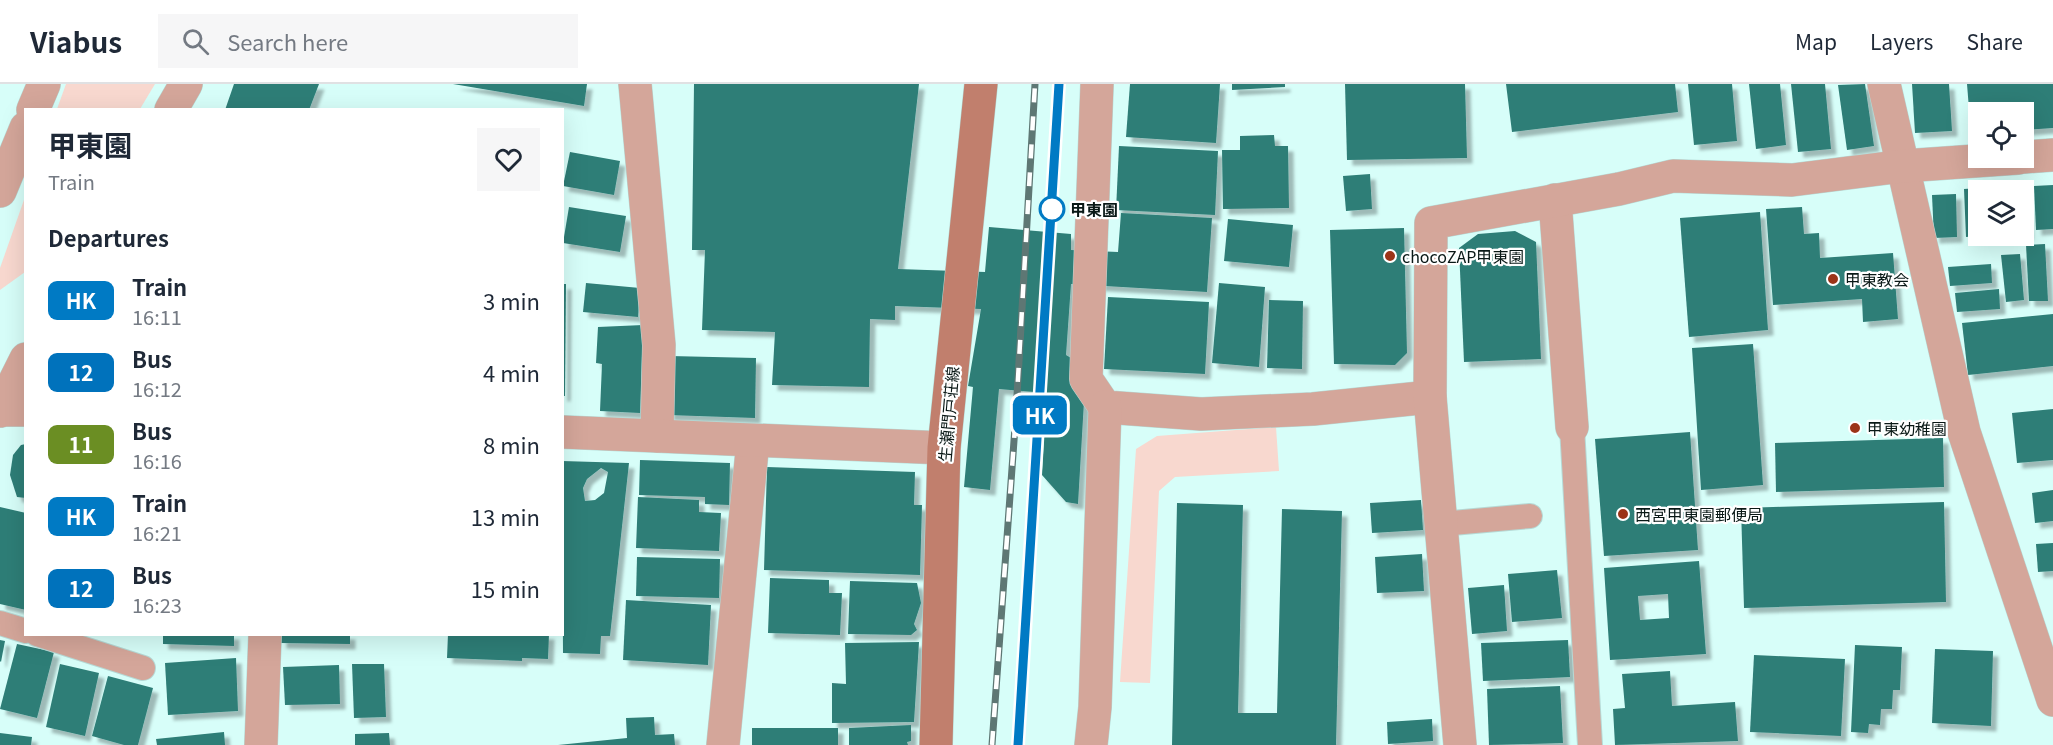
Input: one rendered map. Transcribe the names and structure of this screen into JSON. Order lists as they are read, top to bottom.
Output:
{
  "streets": {
    "main road": ["生瀬門戸荘線"]
  },
  "places": [
    "甲東園",
    "chocoZAP甲東園",
    "甲東教会",
    "甲東幼稚園",
    "西宮甲東園郵便局"
  ],
  "page": {
    "header": "Viabus",
    "search": "Search here",
    "nav": ["Map", "Layers", "Share"],
    "on_map": "HK",
    "heading": [
      ["甲東園", "Train"],
      "Departures"
    ],
    "list": [
      {
        "mark": "HK",
        "name": "Train",
        "note": "16:11",
        "value": "3 min"
      },
      {
        "mark": "12",
        "name": "Bus",
        "note": "16:12",
        "value": "4 min"
      },
      {
        "mark": "11",
        "name": "Bus",
        "note": "16:16",
        "value": "8 min"
      },
      {
        "mark": "HK",
        "name": "Train",
        "note": "16:21",
        "value": "13 min"
      },
      {
        "mark": "12",
        "name": "Bus",
        "note": "16:23",
        "value": "15 min"
      }
    ]
  }
}
